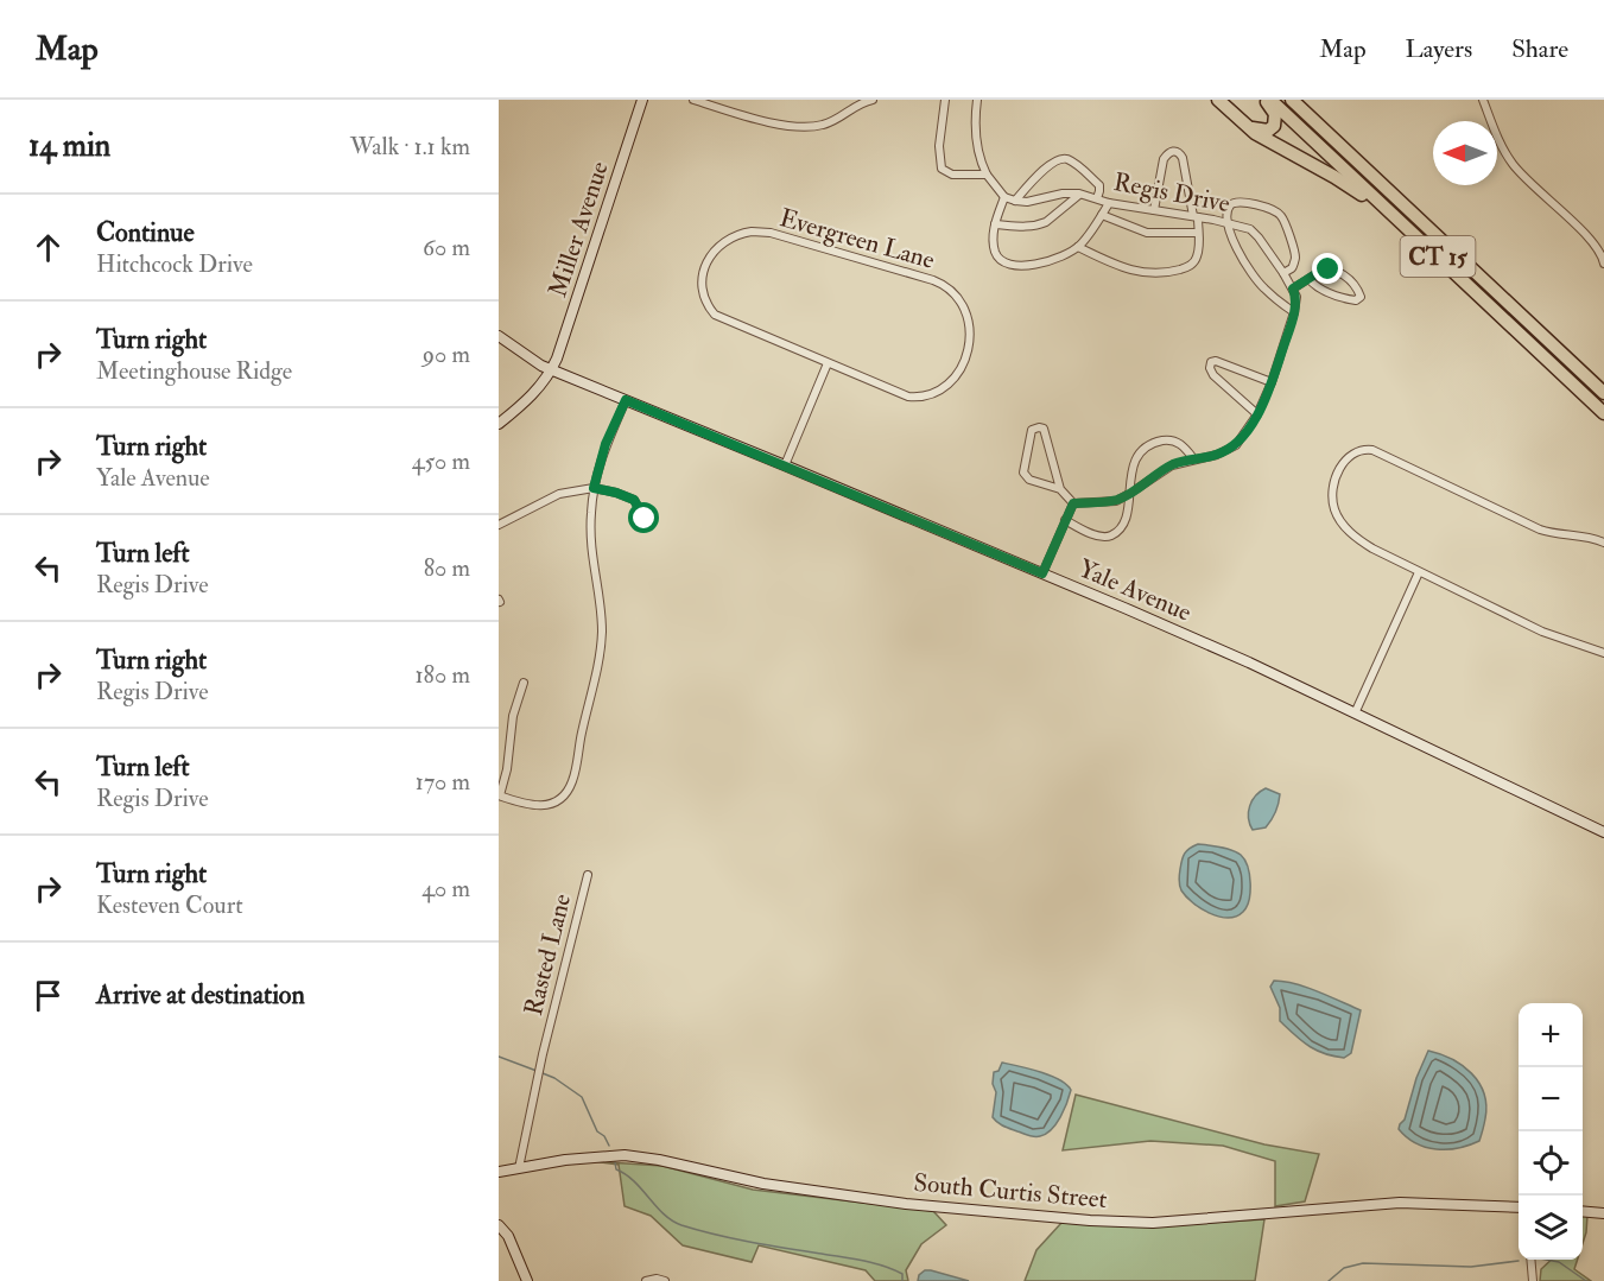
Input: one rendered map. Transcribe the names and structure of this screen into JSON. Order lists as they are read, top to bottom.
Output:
{
  "streets": {
    "highway": ["CT 15"],
    "street": [
      "Regis Drive",
      "Miller Avenue",
      "Evergreen Lane",
      "Yale Avenue",
      "Rasted Lane",
      "South Curtis Street"
    ]
  },
  "crossings": [
    ["Miller Avenue", "Yale Avenue"],
    ["Rasted Lane", "South Curtis Street"]
  ],
  "north": "left",
  "page": {
    "header": "Map",
    "nav": ["Map", "Layers", "Share"],
    "heading": ["14 min", "Walk · 1.1 km"],
    "list": [
      ["Continue", "Hitchcock Drive", "60 m"],
      ["Turn right", "Meetinghouse Ridge", "90 m"],
      ["Turn right", "Yale Avenue", "450 m"],
      ["Turn left", "Regis Drive", "80 m"],
      ["Turn right", "Regis Drive", "180 m"],
      ["Turn left", "Regis Drive", "170 m"],
      ["Turn right", "Kesteven Court", "40 m"],
      "Arrive at destination"
    ],
    "map_buttons": ["+", "−"]
  }
}
